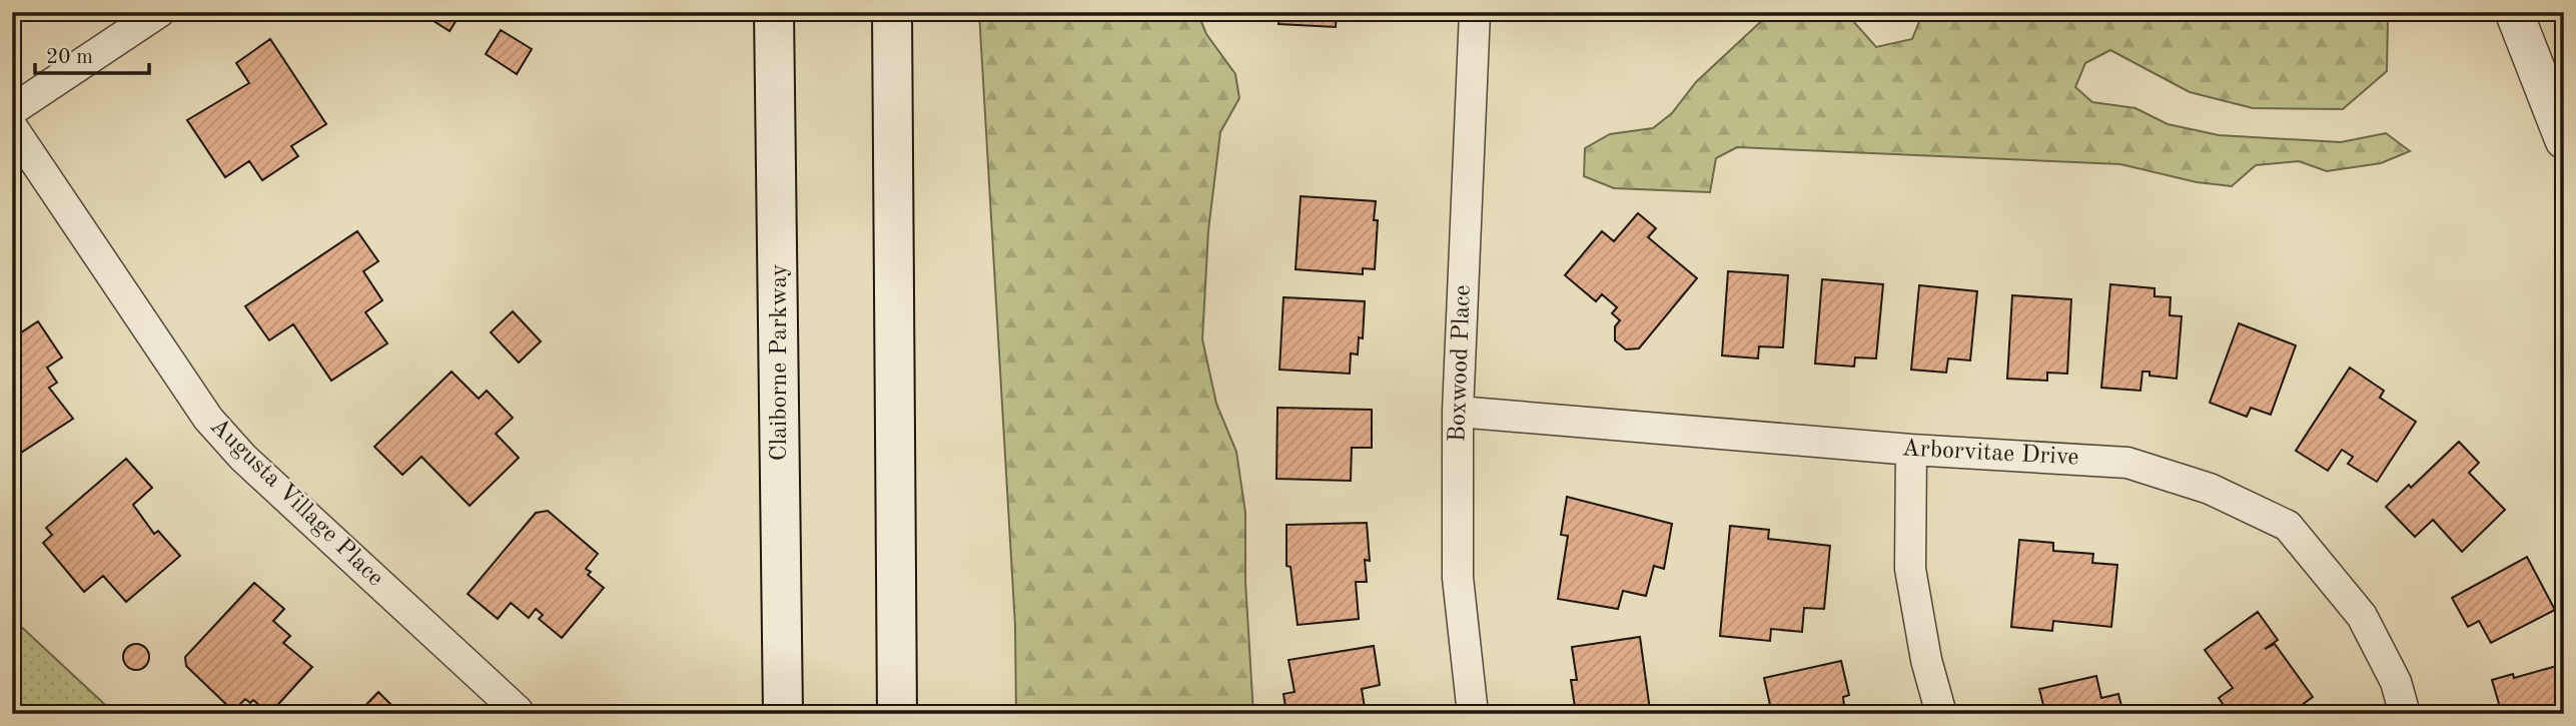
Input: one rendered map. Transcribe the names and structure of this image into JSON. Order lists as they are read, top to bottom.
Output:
{
  "streets": {
    "main road": ["Claiborne Parkway"],
    "street": ["Boxwood Place", "Arborvitae Drive", "Augusta Village Place"]
  },
  "crossings": [
    ["Boxwood Place", "Arborvitae Drive"]
  ],
  "scale_bar": "20 m"
}
